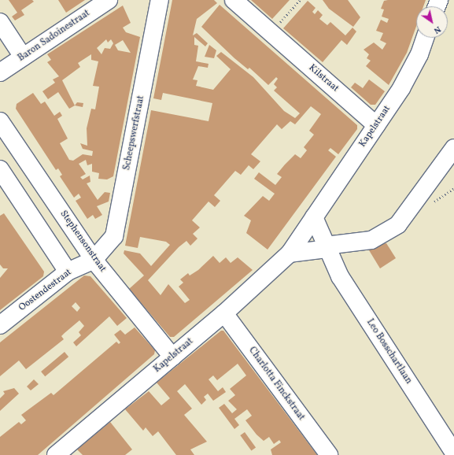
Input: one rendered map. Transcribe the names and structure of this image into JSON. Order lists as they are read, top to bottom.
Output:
{
  "streets": {
    "street": [
      "Baron Sadoinestraat",
      "Kilstraat",
      "Kapelstraat",
      "Scheepswerfstraat",
      "Stephensonstraat",
      "Oostendestraat",
      "Leo Bosschartlaan",
      "Charlotta Finckstraat"
    ]
  },
  "crossings": [
    ["Kilstraat", "Kapelstraat"],
    ["Kapelstraat", "Stephensonstraat"],
    ["Kapelstraat", "Charlotta Finckstraat"],
    ["Scheepswerfstraat", "Stephensonstraat"],
    ["Scheepswerfstraat", "Oostendestraat"],
    ["Stephensonstraat", "Oostendestraat"]
  ],
  "north": "bottom right"
}
